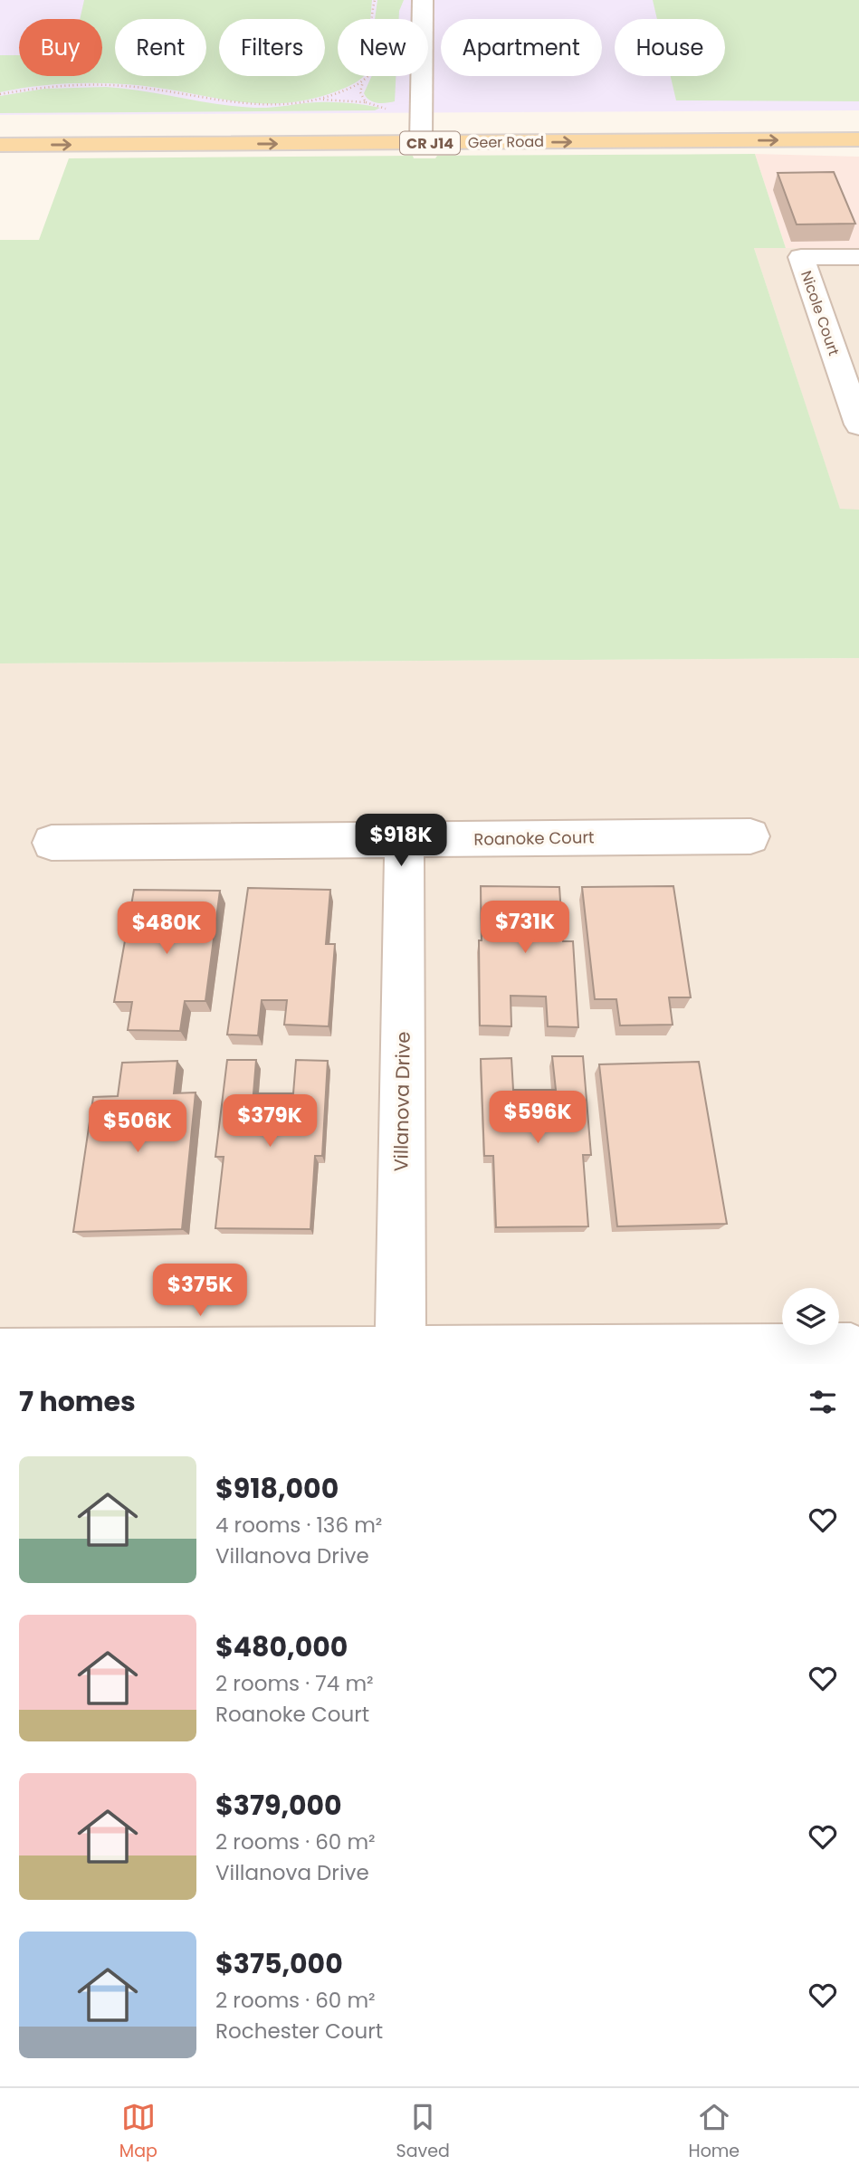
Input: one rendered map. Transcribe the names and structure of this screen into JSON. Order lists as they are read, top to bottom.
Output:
{
  "streets": {
    "main road": ["Geer Road", "CR J14"],
    "street": ["Nicole Court", "Roanoke Court", "Villanova Drive"]
  },
  "crossings": [
    ["Roanoke Court", "Villanova Drive"]
  ],
  "page": {
    "chip": [
      "Buy",
      "Rent",
      "Filters",
      "New",
      "Apartment",
      "House"
    ],
    "price": [
      "$918K",
      "$731K",
      "$480K",
      "$596K",
      "$379K",
      "$506K",
      "$375K"
    ],
    "heading": "7 homes",
    "list": [
      {
        "name": "$918,000",
        "note": "4 rooms · 136 m² · Villanova Drive"
      },
      {
        "name": "$480,000",
        "note": "2 rooms · 74 m² · Roanoke Court"
      },
      {
        "name": "$379,000",
        "note": "2 rooms · 60 m² · Villanova Drive"
      },
      {
        "name": "$375,000",
        "note": "2 rooms · 60 m² · Rochester Court"
      }
    ],
    "tabs": ["Map", "Saved", "Home"]
  }
}
